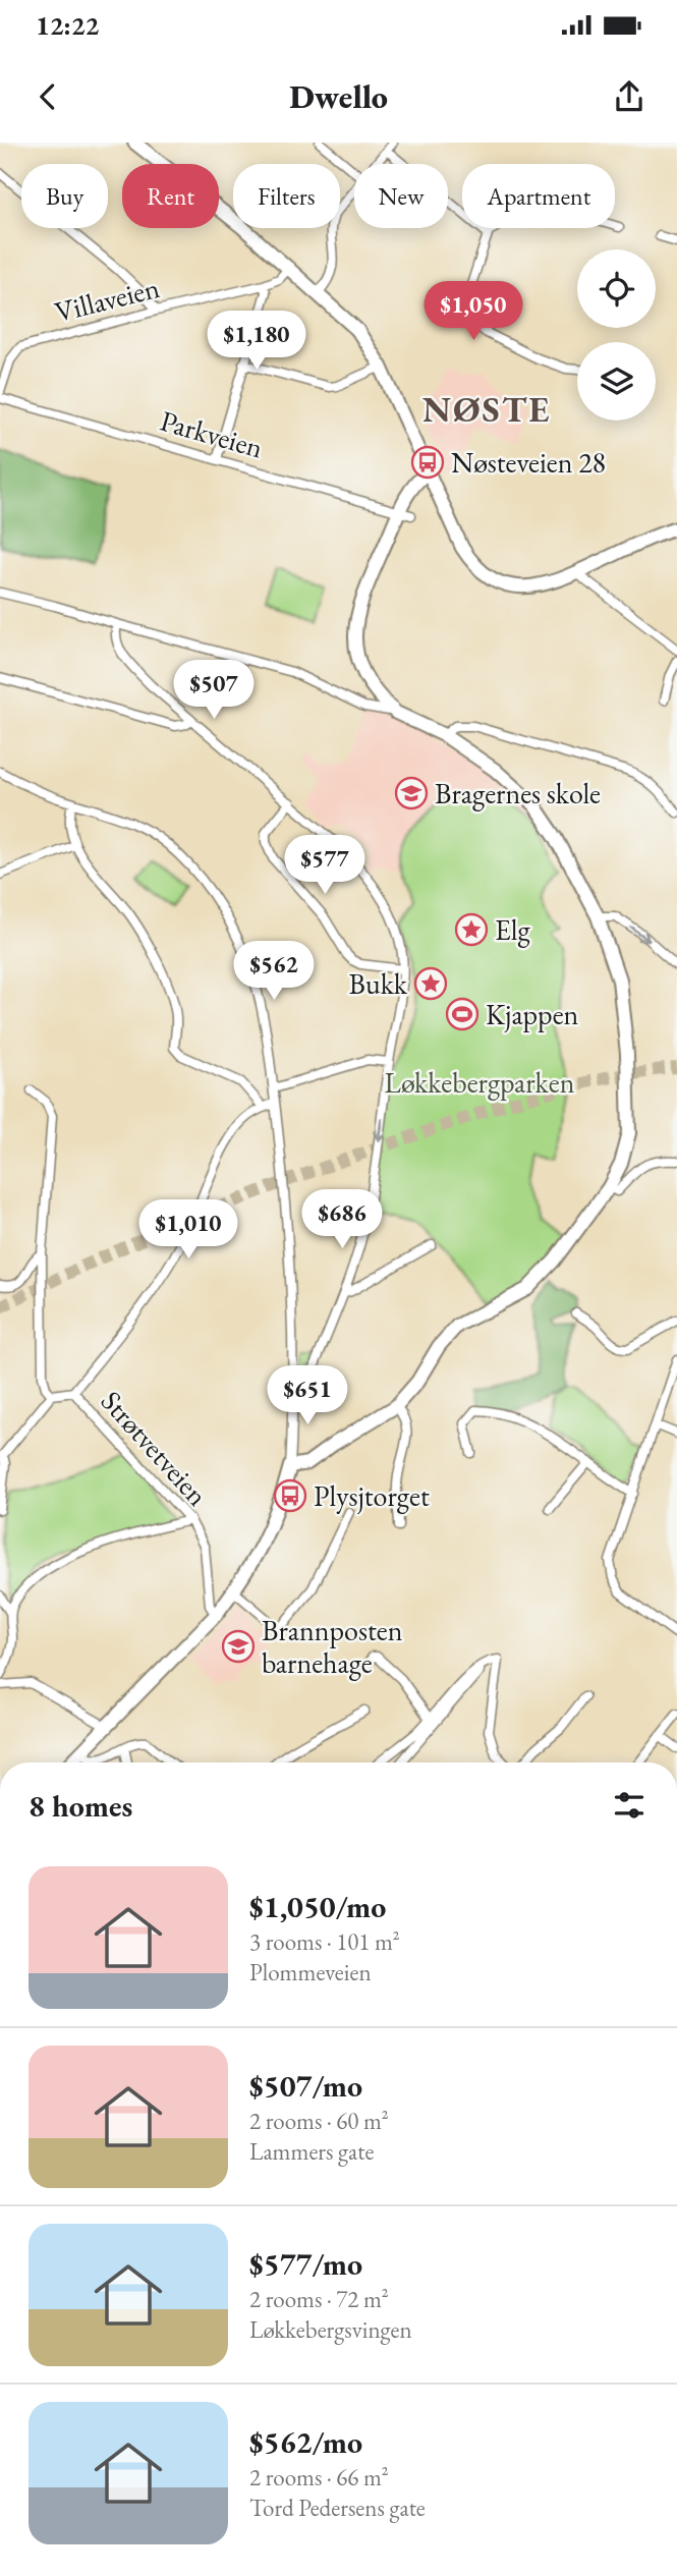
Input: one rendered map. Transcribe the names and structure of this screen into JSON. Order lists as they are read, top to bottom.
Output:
{
  "streets": {
    "street": ["Villaveien", "Parkveien", "Strøtvetveien"]
  },
  "districts": ["NØSTE"],
  "parks": ["Løkkebergparken"],
  "places": {
    "bus stop": ["Nøsteveien 28", "Plysjtorget"],
    "school or university": ["Bragernes skole", "Brannposten barnehage"],
    "place": ["Elg", "Bukk"],
    "sports": ["Kjappen"]
  },
  "page": {
    "status": "12:22",
    "header": "Dwello",
    "chip": [
      "Buy",
      "Rent",
      "Filters",
      "New",
      "Apartment"
    ],
    "price": [
      "$1,050",
      "$1,180",
      "$507",
      "$577",
      "$562",
      "$686",
      "$1,010",
      "$651"
    ],
    "heading": "8 homes",
    "list": [
      {
        "name": "$1,050/mo",
        "note": "3 rooms · 101 m² · Plommeveien"
      },
      {
        "name": "$507/mo",
        "note": "2 rooms · 60 m² · Lammers gate"
      },
      {
        "name": "$577/mo",
        "note": "2 rooms · 72 m² · Løkkebergsvingen"
      },
      {
        "name": "$562/mo",
        "note": "2 rooms · 66 m² · Tord Pedersens gate"
      }
    ]
  }
}
